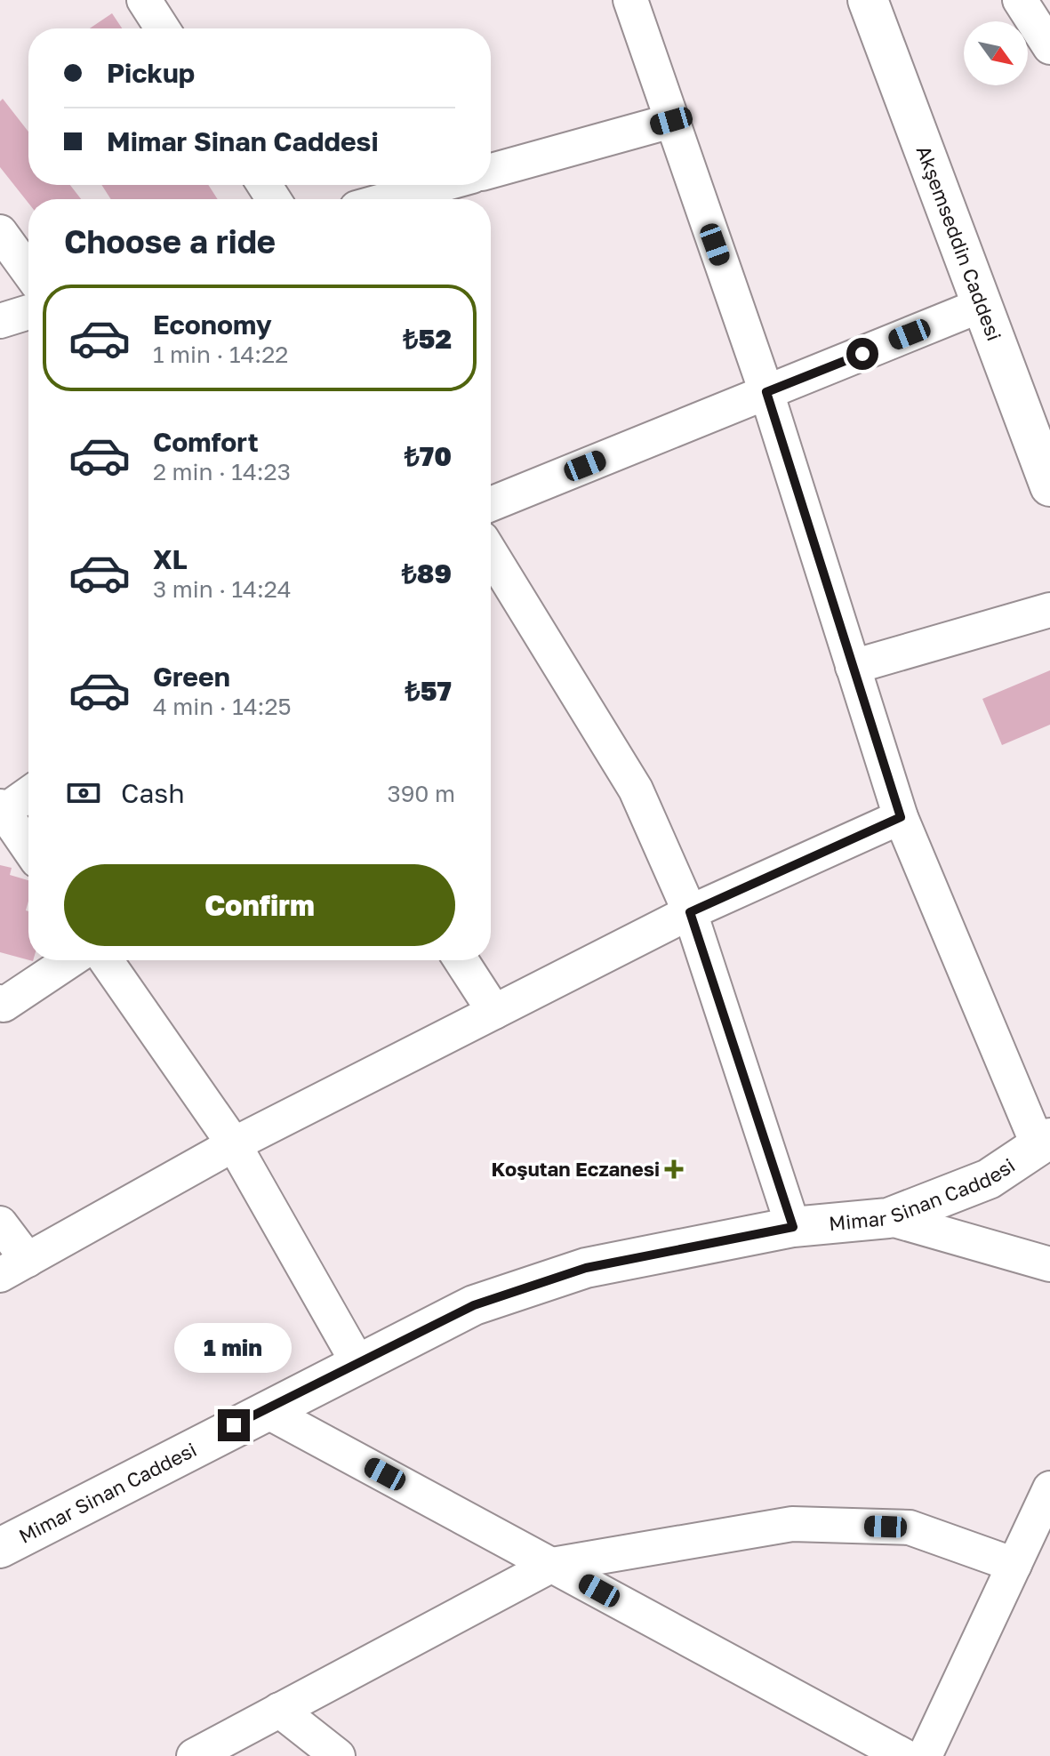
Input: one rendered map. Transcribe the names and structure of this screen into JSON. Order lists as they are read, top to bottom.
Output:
{
  "streets": {
    "street": ["Akşemseddin Caddesi", "Mimar Sinan Caddesi"]
  },
  "places": {
    "health": ["Koşutan Eczanesi"]
  },
  "north": "bottom right",
  "page": {
    "banner": ["Pickup", "Mimar Sinan Caddesi"],
    "heading": "Choose a ride",
    "list": [
      {
        "name": "Economy",
        "note": "1 min · 14:22",
        "value": "₺52"
      },
      {
        "name": "Comfort",
        "note": "2 min · 14:23",
        "value": "₺70"
      },
      {
        "name": "XL",
        "note": "3 min · 14:24",
        "value": "₺89"
      },
      {
        "name": "Green",
        "note": "4 min · 14:25",
        "value": "₺57"
      }
    ],
    "pay": ["Cash", "390 m"],
    "buttons": "Confirm",
    "bubble": "1 min"
  }
}
